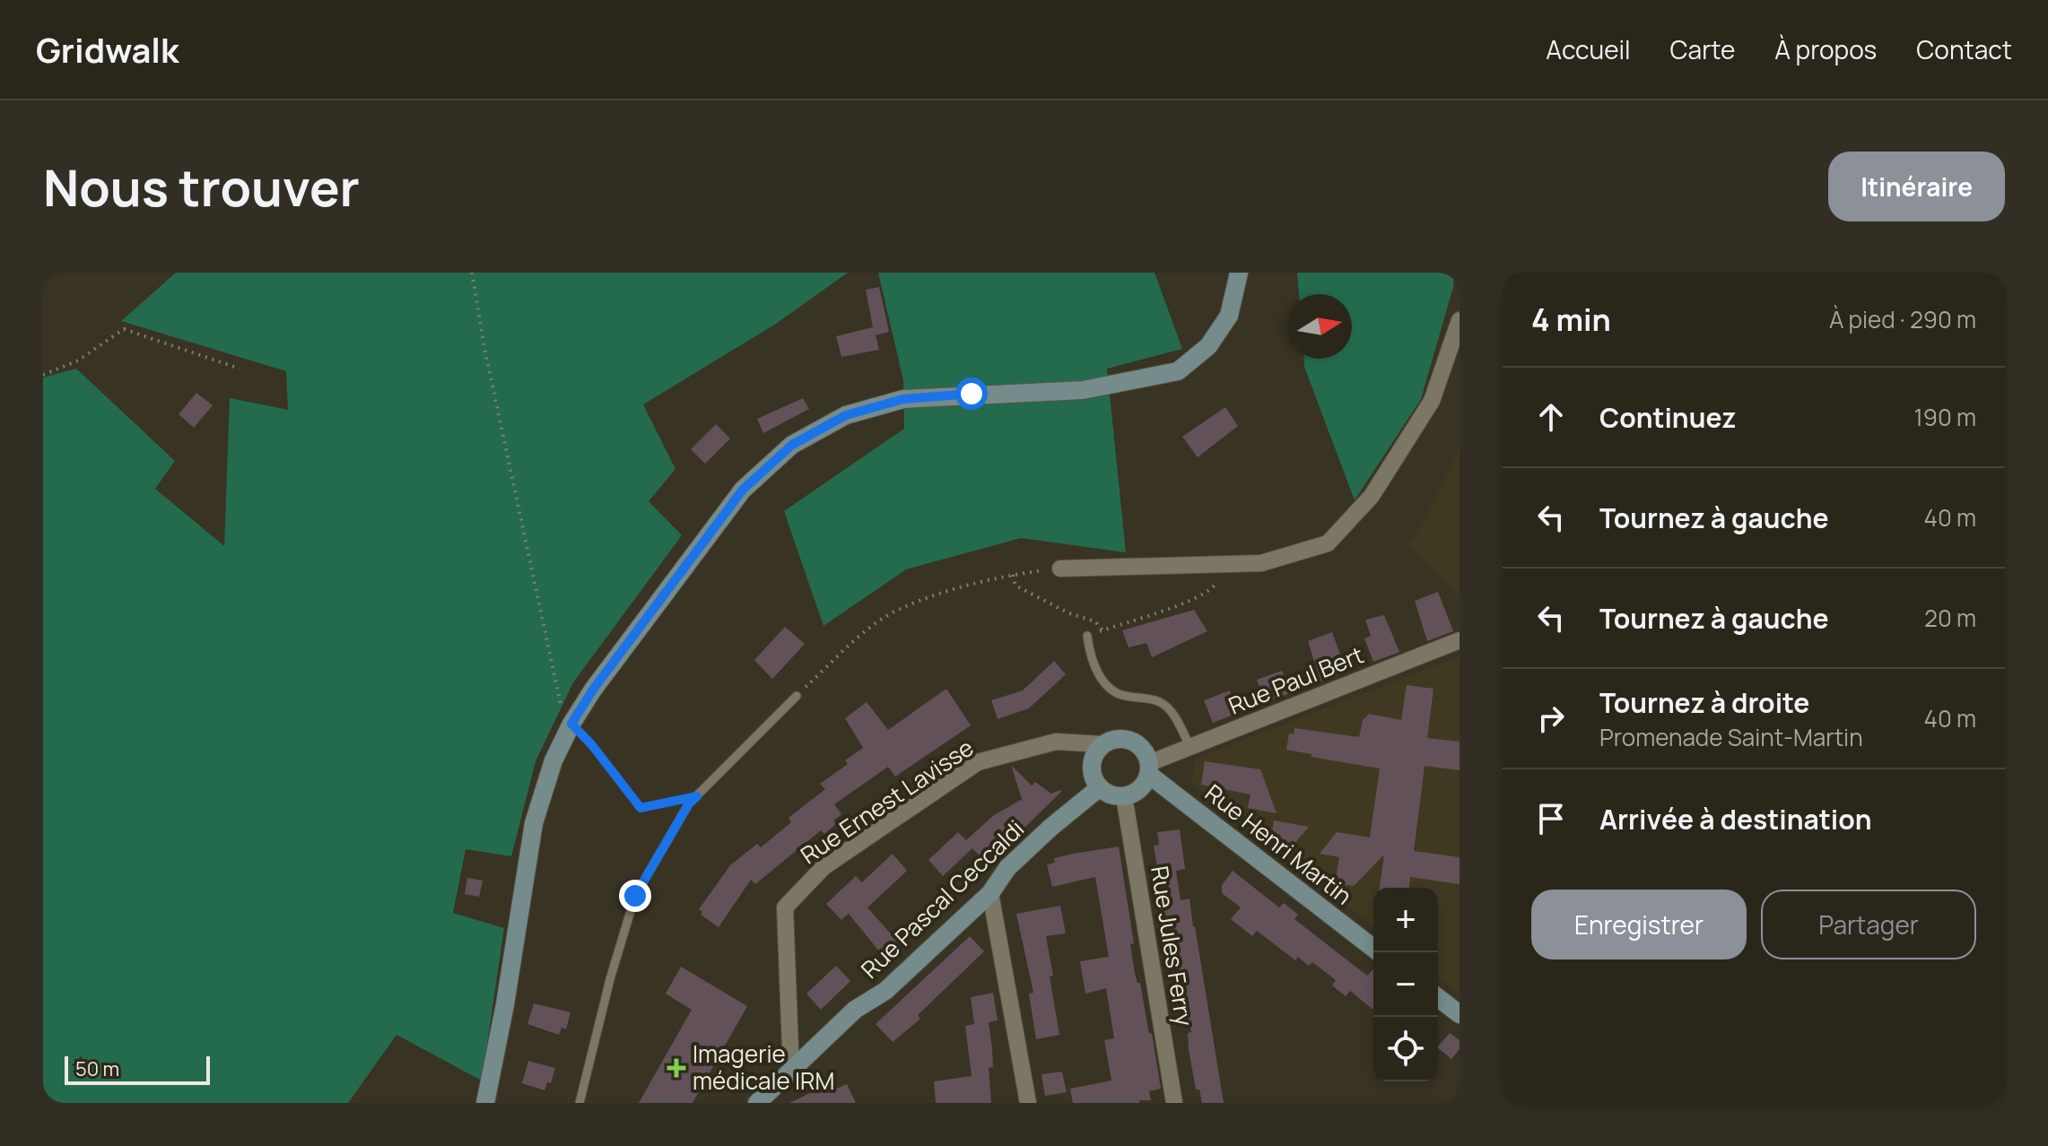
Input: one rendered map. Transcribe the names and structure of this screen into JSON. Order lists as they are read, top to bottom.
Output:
{
  "streets": {
    "main road": ["Rue Henri Martin", "Rue Pascal Ceccaldi"],
    "street": ["Rue Paul Bert", "Rue Ernest Lavisse", "Rue Jules Ferry"]
  },
  "crossings": [
    ["Rue Paul Bert", "Rue Ernest Lavisse"],
    ["Rue Paul Bert", "Rue Henri Martin"],
    ["Rue Paul Bert", "Rue Pascal Ceccaldi"],
    ["Rue Paul Bert", "Rue Jules Ferry"],
    ["Rue Ernest Lavisse", "Rue Henri Martin"],
    ["Rue Ernest Lavisse", "Rue Pascal Ceccaldi"],
    ["Rue Ernest Lavisse", "Rue Jules Ferry"],
    ["Rue Henri Martin", "Rue Pascal Ceccaldi"],
    ["Rue Henri Martin", "Rue Jules Ferry"],
    ["Rue Pascal Ceccaldi", "Rue Jules Ferry"]
  ],
  "places": {
    "health": ["Imagerie médicale IRM"]
  },
  "scale_bar": "50 m",
  "north": "right",
  "page": {
    "header": "Gridwalk",
    "nav": [
      "Accueil",
      "Carte",
      "À propos",
      "Contact"
    ],
    "buttons": [
      "Itinéraire",
      ["Enregistrer", "Partager"]
    ],
    "title": "Nous trouver",
    "heading": ["4 min", "À pied · 290 m"],
    "list": [
      ["Continuez", "190 m"],
      ["Tournez à gauche", "40 m"],
      ["Tournez à gauche", "20 m"],
      ["Tournez à droite", "Promenade Saint-Martin", "40 m"],
      "Arrivée à destination"
    ],
    "map_buttons": ["+", "−"],
    "scale": "50 m"
  }
}
